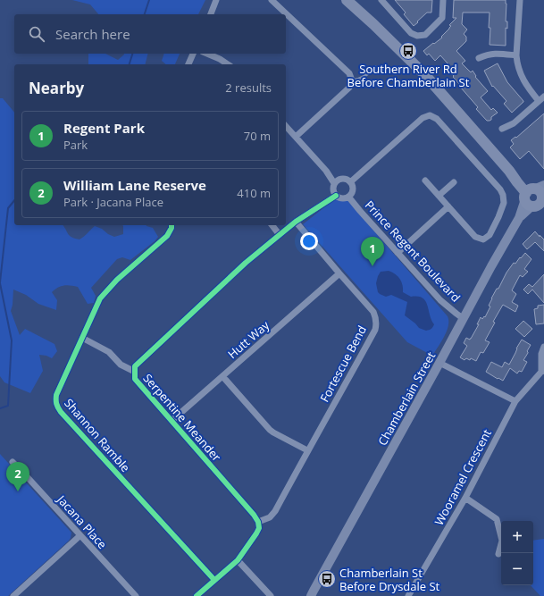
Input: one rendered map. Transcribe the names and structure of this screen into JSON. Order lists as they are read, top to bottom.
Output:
{
  "streets": {
    "main road": ["Chamberlain Street"],
    "street": [
      "Prince Regent Boulevard",
      "Hutt Way",
      "Fortescue Bend",
      "Serpentine Meander",
      "Shannon Ramble",
      "Wooramel Crescent",
      "Jacana Place"
    ]
  },
  "crossings": [
    ["Prince Regent Boulevard", "Chamberlain Street"],
    ["Prince Regent Boulevard", "Serpentine Meander"],
    ["Hutt Way", "Fortescue Bend"],
    ["Hutt Way", "Serpentine Meander"],
    ["Fortescue Bend", "Serpentine Meander"]
  ],
  "places": {
    "bus stop": ["Southern River Rd Before Chamberlain St", "Chamberlain St Before Drysdale St"]
  },
  "page": {
    "search": "Search here",
    "heading": ["Nearby", "2 results"],
    "list": [
      {
        "mark": "1",
        "name": "Regent Park",
        "note": "Park",
        "value": "70 m"
      },
      {
        "mark": "2",
        "name": "William Lane Reserve",
        "note": "Park · Jacana Place",
        "value": "410 m"
      }
    ],
    "pins": ["1", "2"],
    "map_buttons": ["+", "−"]
  }
}
